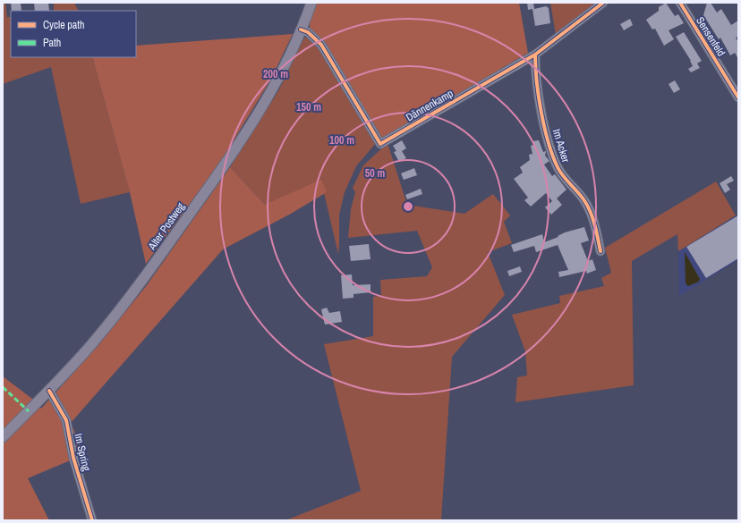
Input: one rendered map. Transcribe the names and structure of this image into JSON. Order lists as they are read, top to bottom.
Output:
{
  "streets": {
    "main road": ["Alter Postweg"],
    "street": [
      "Sensenfeld",
      "Dännenkamp",
      "Im Acker",
      "Im Spring"
    ]
  },
  "crossings": [
    ["Dännenkamp", "Im Acker"],
    ["Dännenkamp", "Alter Postweg"],
    ["Alter Postweg", "Im Spring"]
  ],
  "legend": ["Cycle path", "Path"],
  "rings": [
    "200 m",
    "150 m",
    "100 m",
    "50 m"
  ]
}
